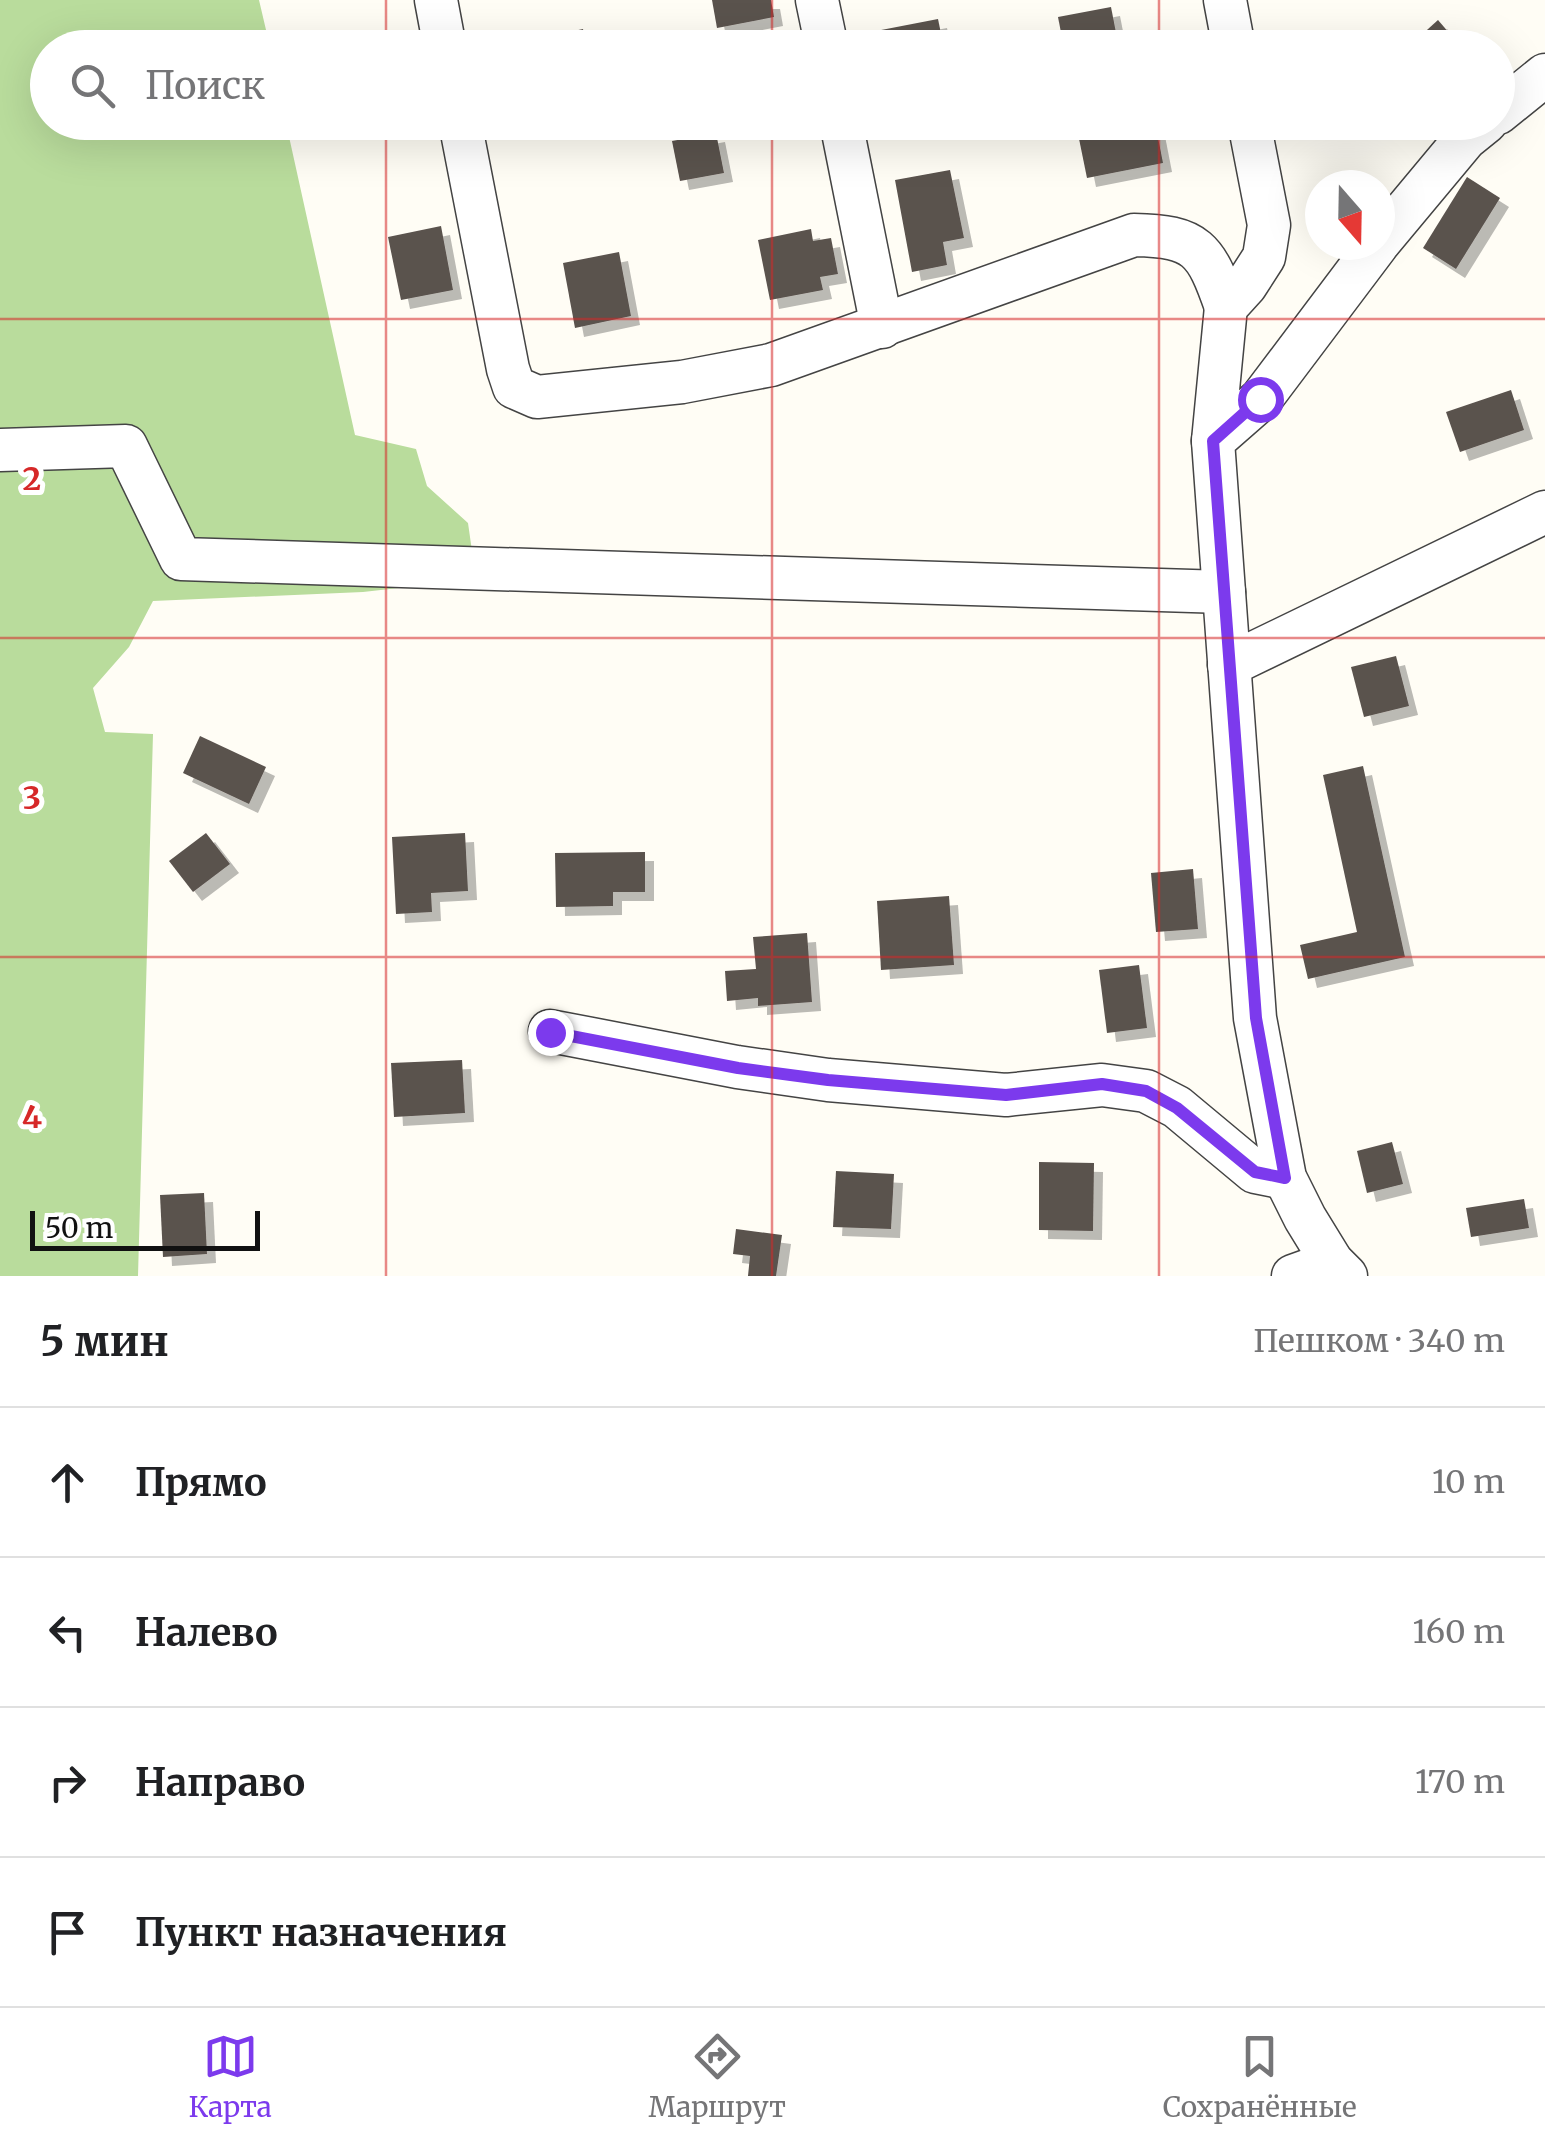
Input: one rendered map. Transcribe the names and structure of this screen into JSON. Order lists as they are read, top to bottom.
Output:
{
  "scale_bar": "50 m",
  "north": "bottom",
  "page": {
    "search": "Поиск",
    "scale": "50 m",
    "heading": ["5 мин", "Пешком · 340 m"],
    "list": [
      ["Прямо", "10 m"],
      ["Налево", "160 m"],
      ["Направо", "170 m"],
      "Пункт назначения"
    ],
    "nav": ["Карта", "Маршрут", "Сохранённые"]
  },
  "grid": {
    "rows": ["2", "3", "4"]
  }
}
